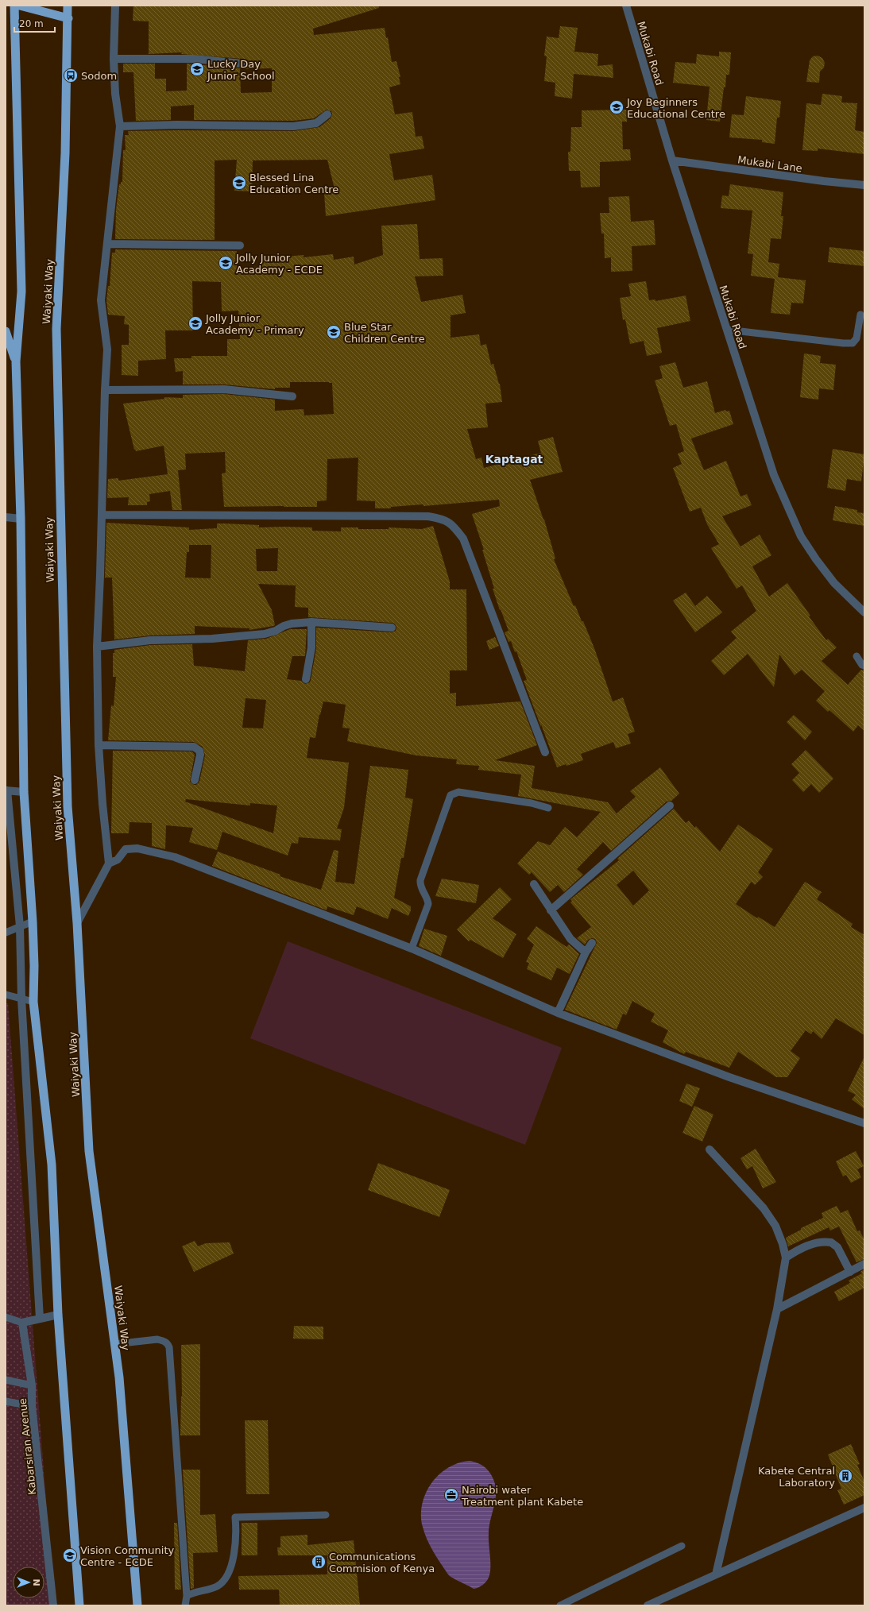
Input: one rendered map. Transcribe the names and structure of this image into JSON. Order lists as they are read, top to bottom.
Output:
{
  "streets": {
    "highway": ["Waiyaki Way"],
    "street": ["Mukabi Road", "Mukabi Lane", "Kabarsiran Avenue"]
  },
  "crossings": [
    ["Mukabi Road", "Mukabi Lane"]
  ],
  "districts": ["Kaptagat"],
  "places": {
    "school or university": [
      "Lucky Day Junior School",
      "Joy Beginners Educational Centre",
      "Blessed Lina Education Centre",
      "Jolly Junior Academy - ECDE",
      "Jolly Junior Academy - Primary",
      "Blue Star Children Centre",
      "Vision Community Centre - ECDE"
    ],
    "bus stop": ["Sodom"],
    "building": ["Kabete Central Laboratory", "Communications Commision of Kenya"],
    "office": ["Nairobi water Treatment plant Kabete"]
  },
  "scale_bar": "20 m",
  "north": "right"
}
